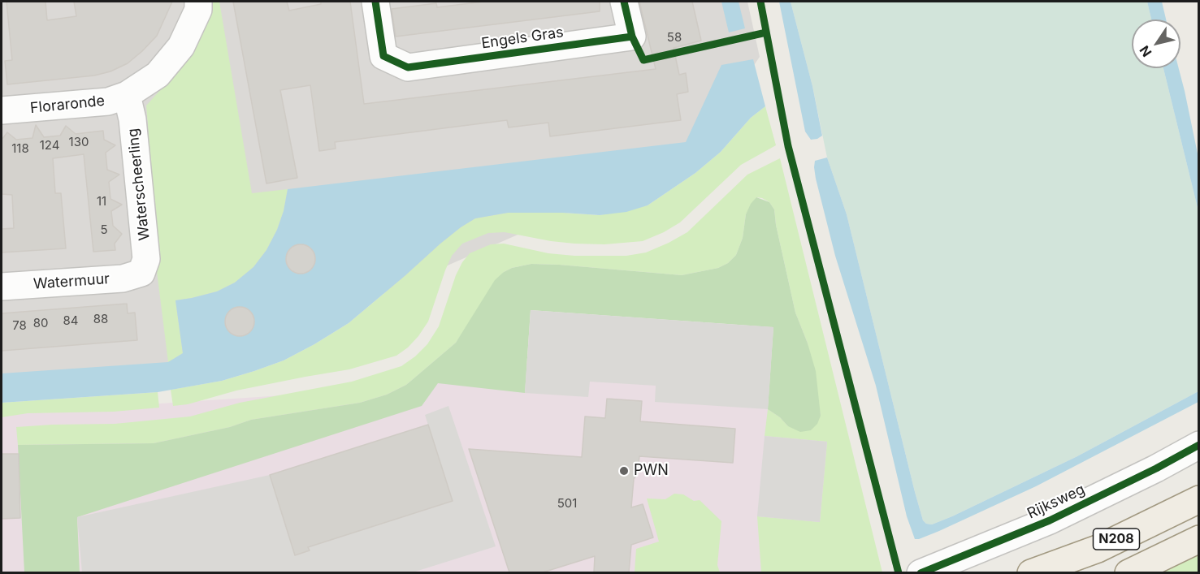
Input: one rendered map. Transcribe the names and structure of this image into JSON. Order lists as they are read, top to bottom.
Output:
{
  "streets": {
    "main road": ["N208"],
    "street": [
      "Engels Gras",
      "Floraronde",
      "Waterscheerling",
      "Watermuur",
      "Rijksweg"
    ]
  },
  "crossings": [
    ["Floraronde", "Waterscheerling"],
    ["Waterscheerling", "Watermuur"]
  ],
  "places": ["PWN"],
  "house_numbers": [
    "58",
    "130",
    "124",
    "118",
    "11",
    "5",
    "88",
    "84",
    "80",
    "78",
    "501"
  ],
  "north": "bottom left"
}
